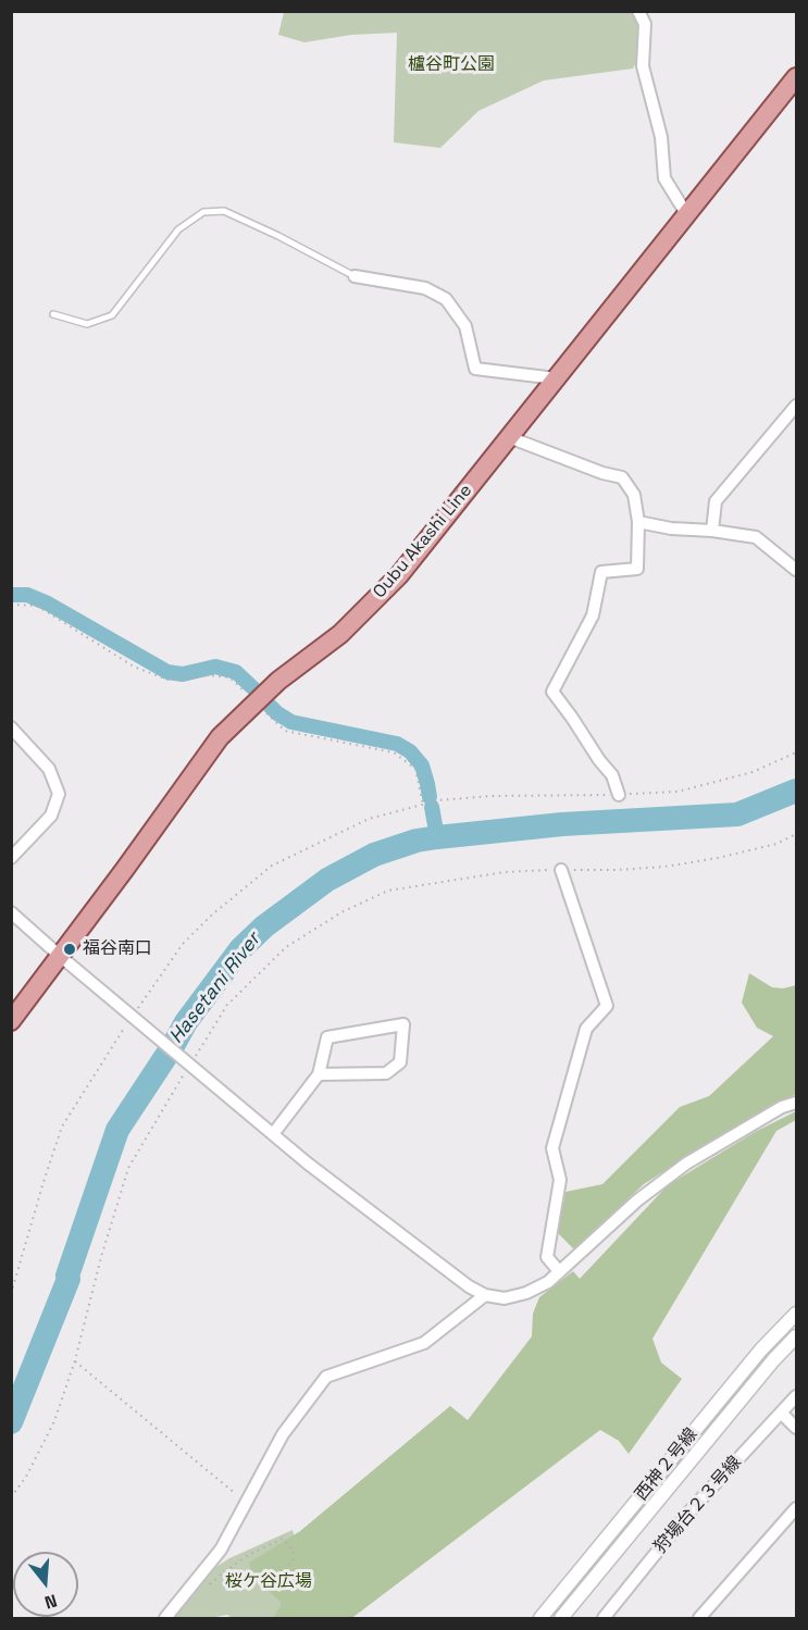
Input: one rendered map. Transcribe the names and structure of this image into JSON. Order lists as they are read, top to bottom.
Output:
{
  "streets": {
    "main road": ["Oubu Akashi Line"],
    "street": ["西神２号線", "狩場台２３号線"]
  },
  "water": ["Hasetani River"],
  "parks": ["櫨谷町公園", "桜ケ谷広場"],
  "places": ["福谷南口"],
  "north": "bottom"
}
